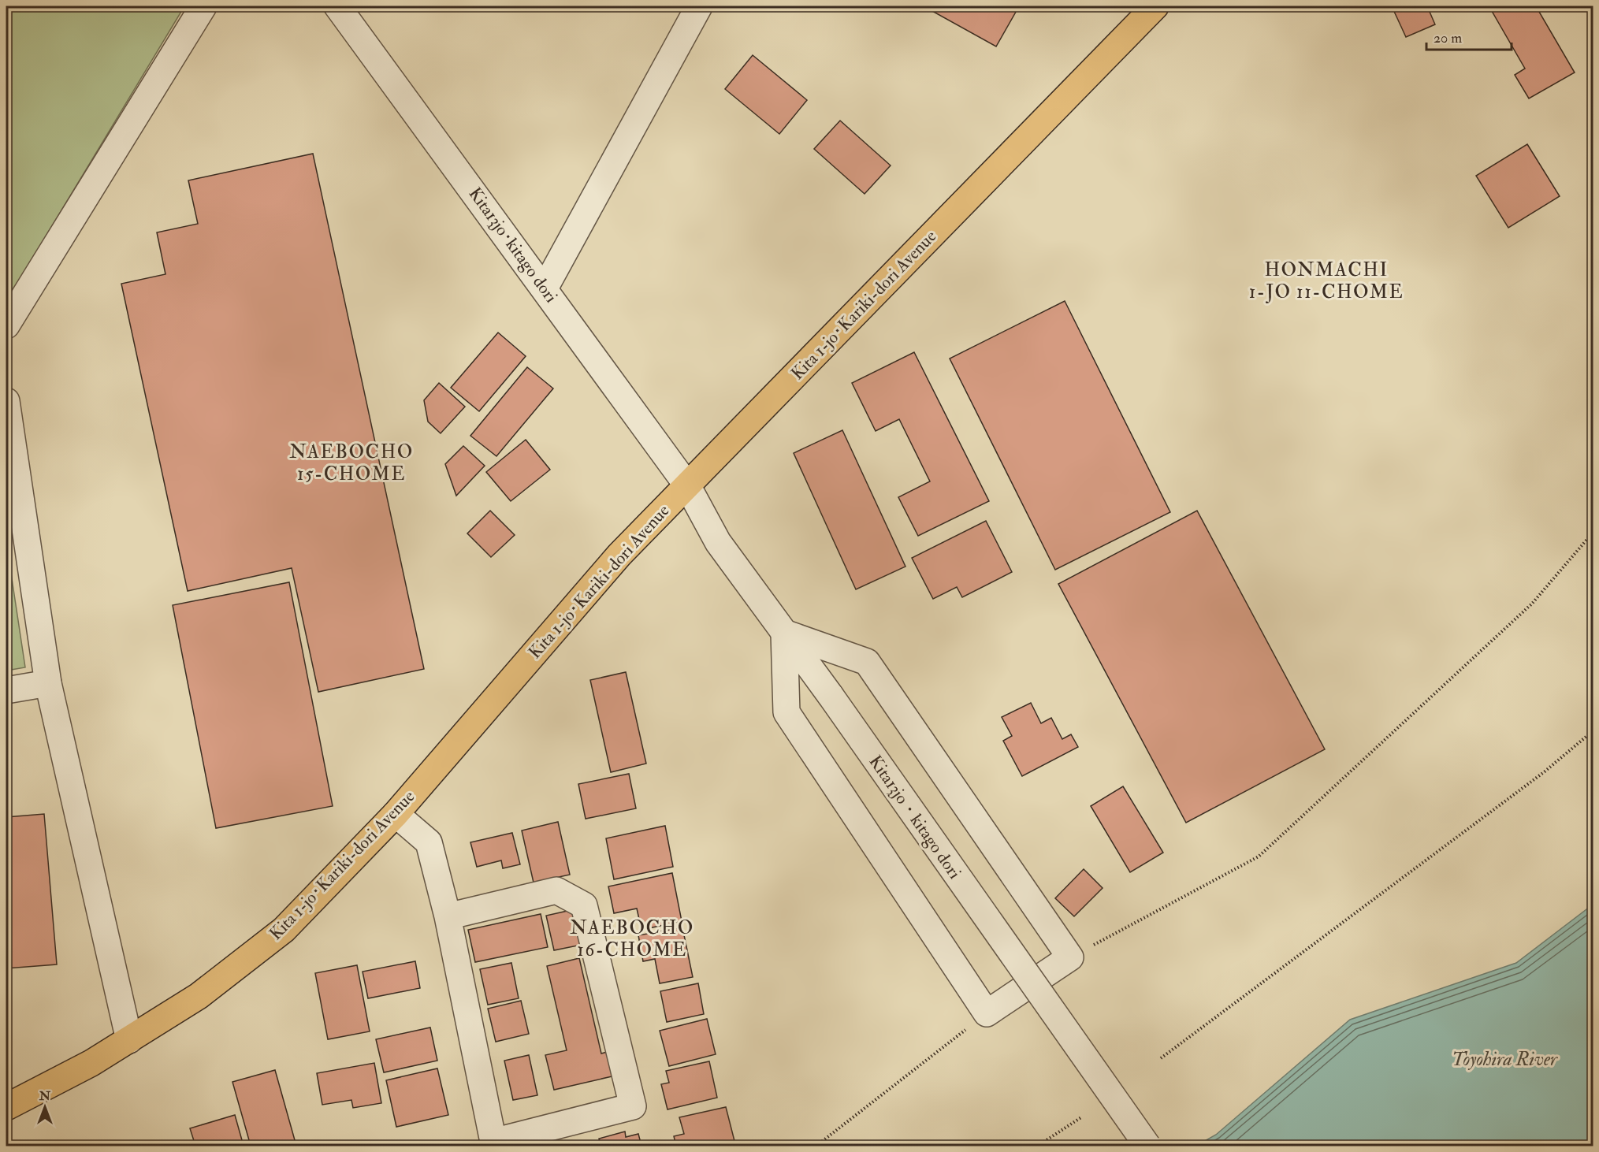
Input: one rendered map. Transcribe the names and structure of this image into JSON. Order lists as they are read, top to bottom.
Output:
{
  "streets": {
    "highway": ["Kita 1-jo･Kariki-dori Avenue"],
    "street": ["Kita13jo･kitago dori", "Kita13jo・kitago dori"]
  },
  "crossings": [
    ["Kita13jo･kitago dori", "Kita 1-jo･Kariki-dori Avenue"],
    ["Kita13jo･kitago dori", "Kita13jo・kitago dori"],
    ["Kita 1-jo･Kariki-dori Avenue", "Kita13jo・kitago dori"]
  ],
  "districts": ["HONMACHI 1-JO 11-CHOME", "NAEBOCHO 15-CHOME", "NAEBOCHO 16-CHOME"],
  "water": ["Toyohira River"],
  "scale_bar": "20 m",
  "north": "top"
}
